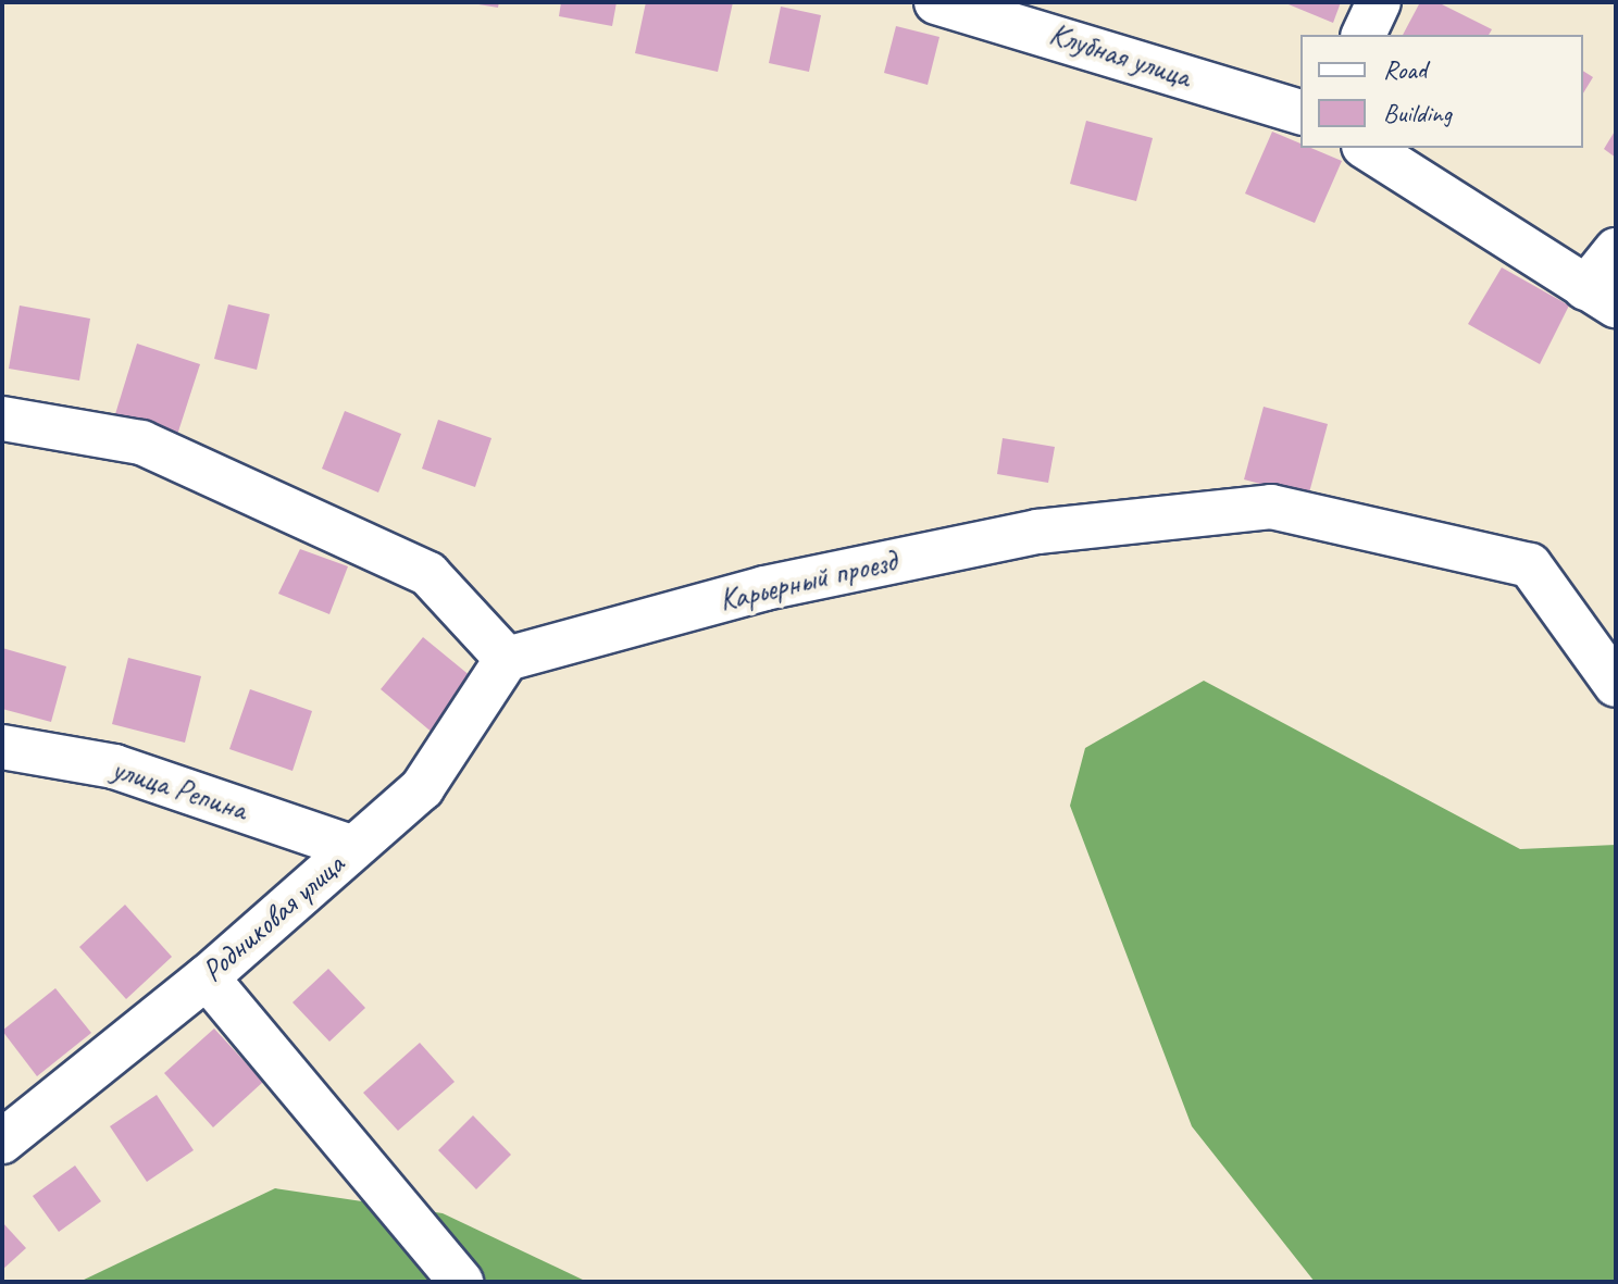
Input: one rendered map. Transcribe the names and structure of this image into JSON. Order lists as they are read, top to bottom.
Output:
{
  "streets": {
    "street": [
      "Клубная улица",
      "Карьерный проезд",
      "улица Репина",
      "Родниковая улица"
    ]
  },
  "crossings": [
    ["Карьерный проезд", "Родниковая улица"],
    ["улица Репина", "Родниковая улица"]
  ],
  "legend": ["Road", "Building"]
}
